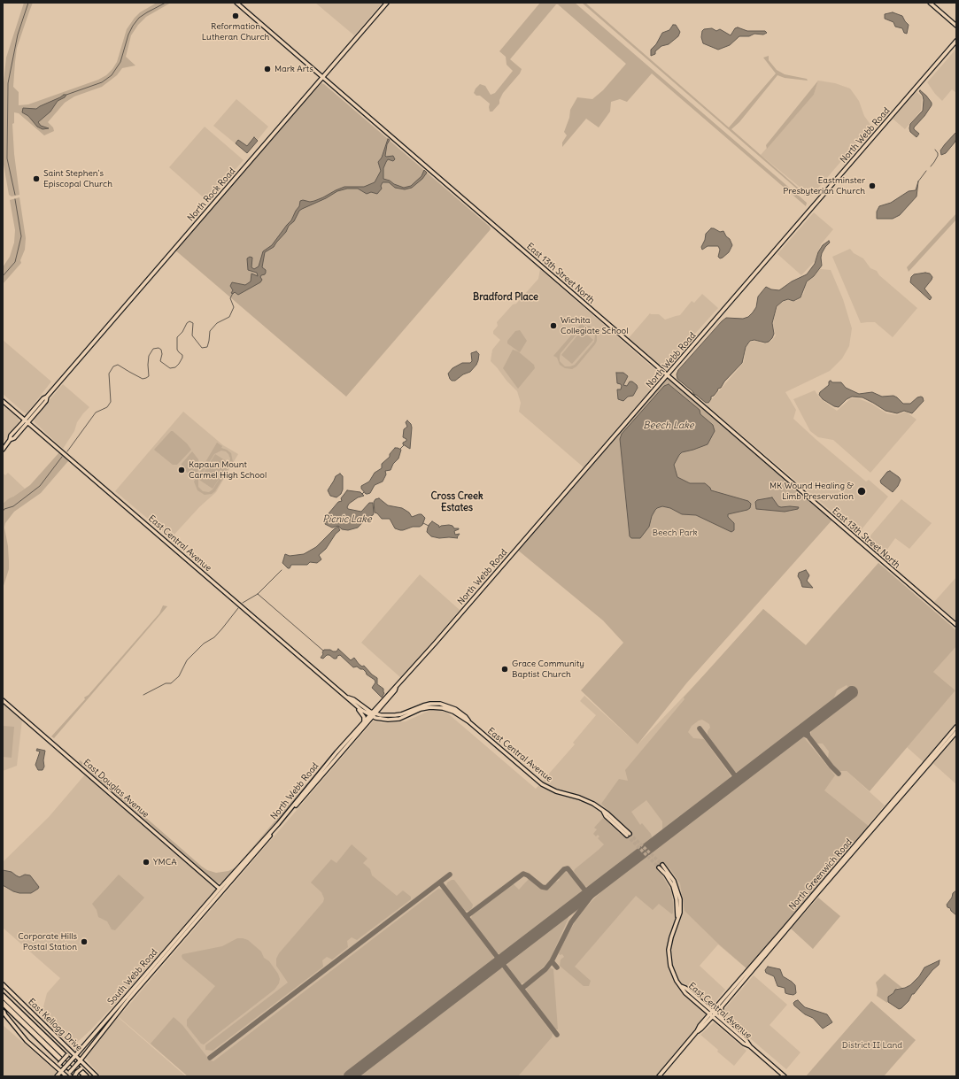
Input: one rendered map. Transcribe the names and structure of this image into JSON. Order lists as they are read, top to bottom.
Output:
{
  "streets": {
    "main road": [
      "North Webb Road",
      "North Rock Road",
      "East 13th Street North",
      "East Central Avenue",
      "East Douglas Avenue",
      "North Greenwich Road",
      "South Webb Road",
      "East Kellogg Drive"
    ]
  },
  "crossings": [
    ["North Webb Road", "East 13th Street North"],
    ["North Webb Road", "East Central Avenue"],
    ["North Webb Road", "East Douglas Avenue"],
    ["North Webb Road", "South Webb Road"],
    ["North Rock Road", "East 13th Street North"],
    ["North Rock Road", "East Central Avenue"],
    ["East Central Avenue", "North Greenwich Road"],
    ["East Douglas Avenue", "South Webb Road"],
    ["South Webb Road", "East Kellogg Drive"]
  ],
  "districts": ["Bradford Place", "Cross Creek Estates"],
  "water": ["Beech Lake", "Picnic Lake"],
  "parks": ["Beech Park", "District II Land"],
  "places": [
    "Reformation Lutheran Church",
    "Mark Arts",
    "Saint Stephen's Episcopal Church",
    "Eastminster Presbyterian Church",
    "Wichita Collegiate School",
    "Kapaun Mount Carmel High School",
    "MK Wound Healing & Limb Preservation",
    "Grace Community Baptist Church",
    "YMCA",
    "Corporate Hills Postal Station"
  ]
}
